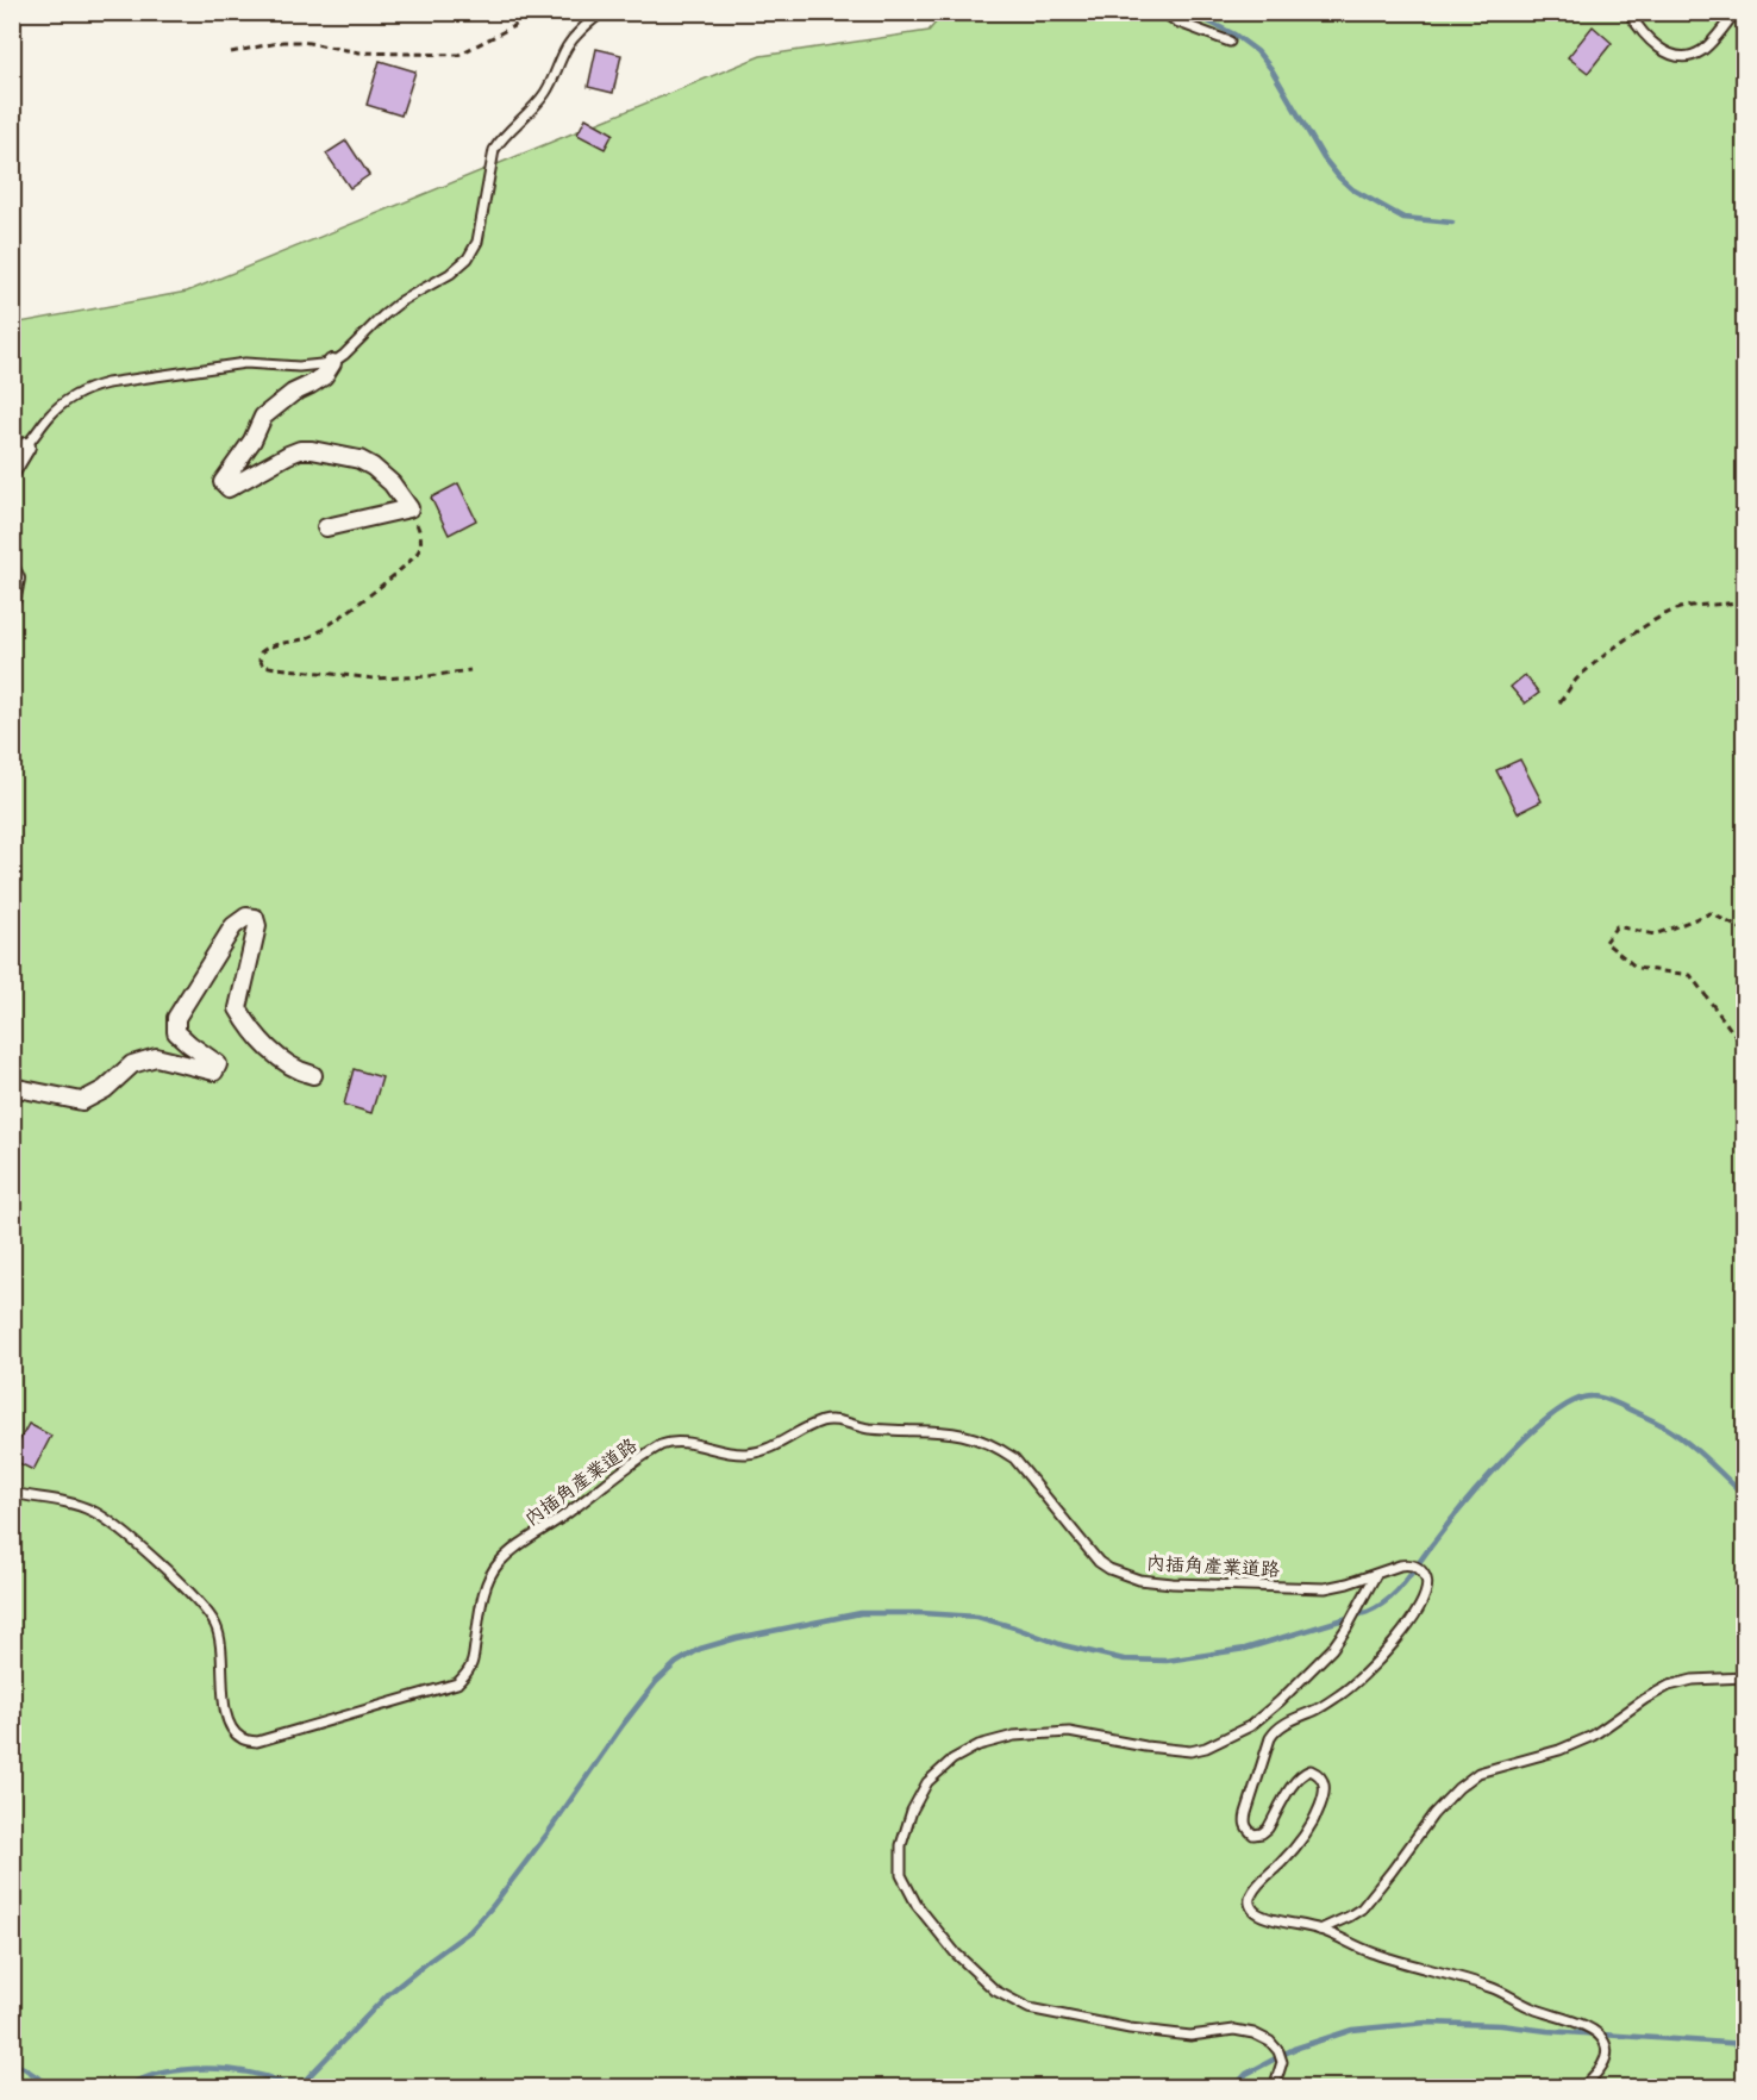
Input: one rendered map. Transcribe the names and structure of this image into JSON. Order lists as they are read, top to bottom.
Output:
{
  "streets": {
    "lane": ["內插角產業道路"]
  }
}
